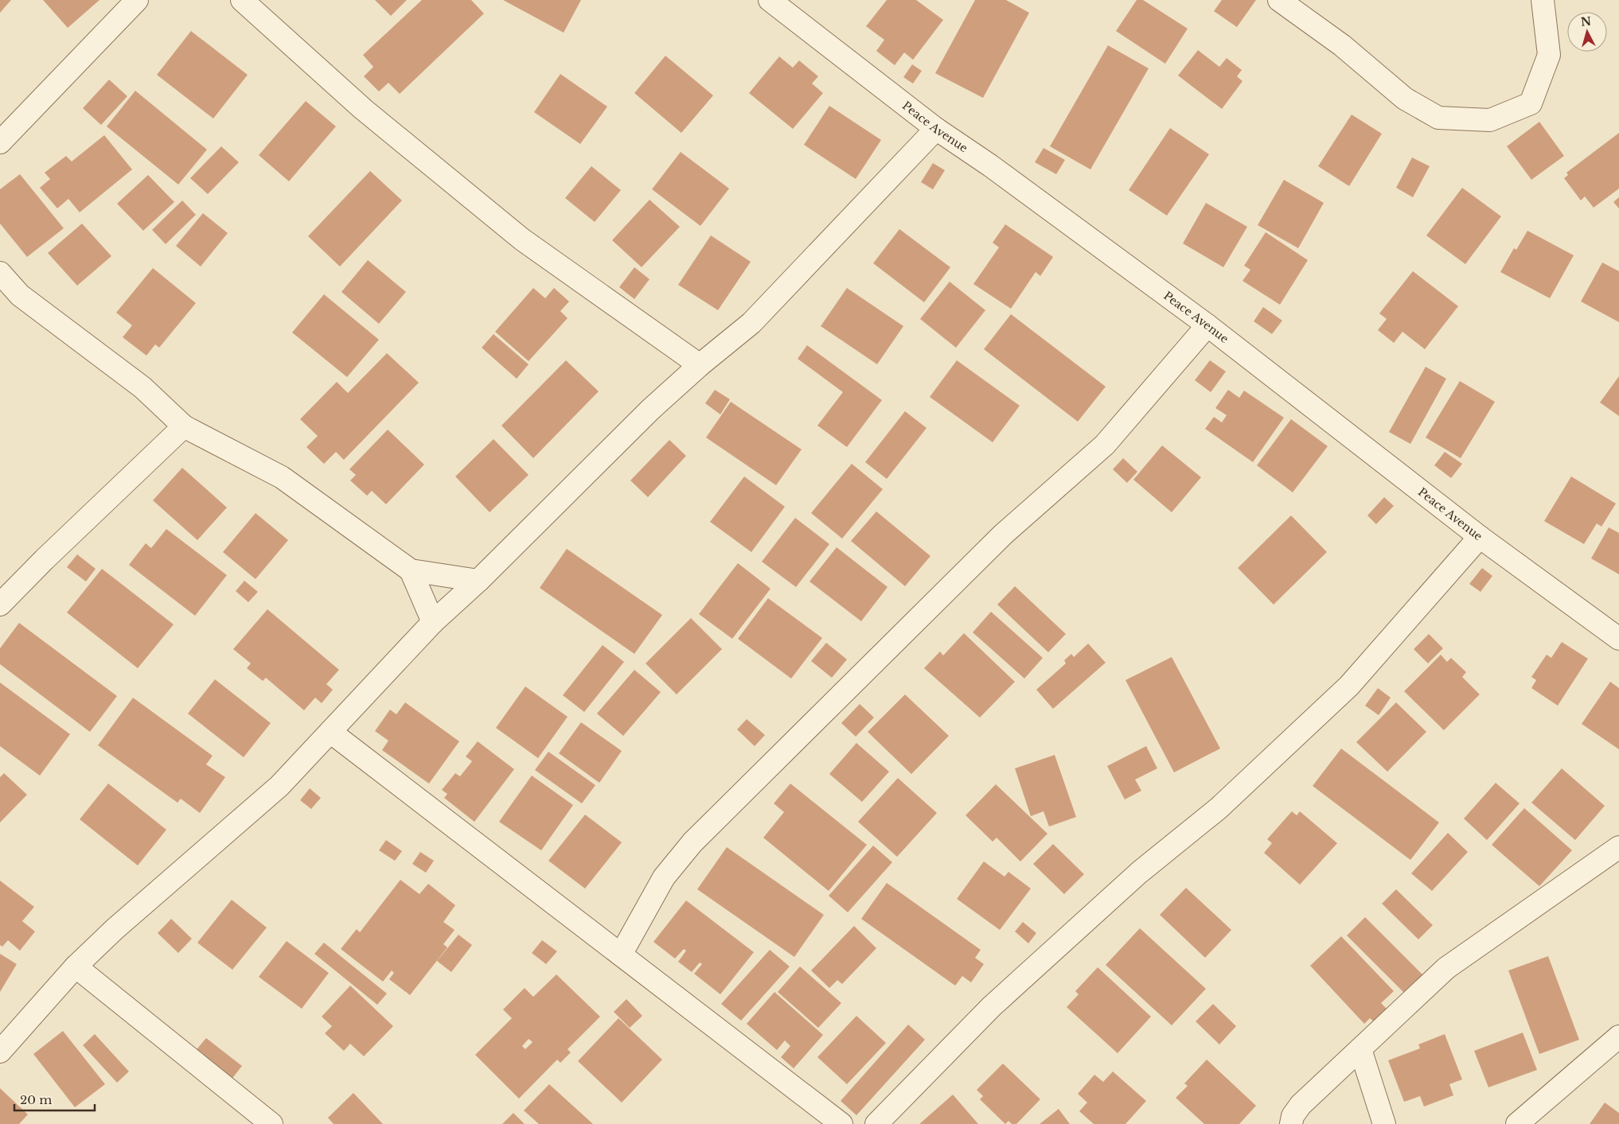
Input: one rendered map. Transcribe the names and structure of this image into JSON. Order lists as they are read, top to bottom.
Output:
{
  "streets": {
    "street": ["Peace Avenue"]
  },
  "scale_bar": "20 m",
  "north": "top"
}
